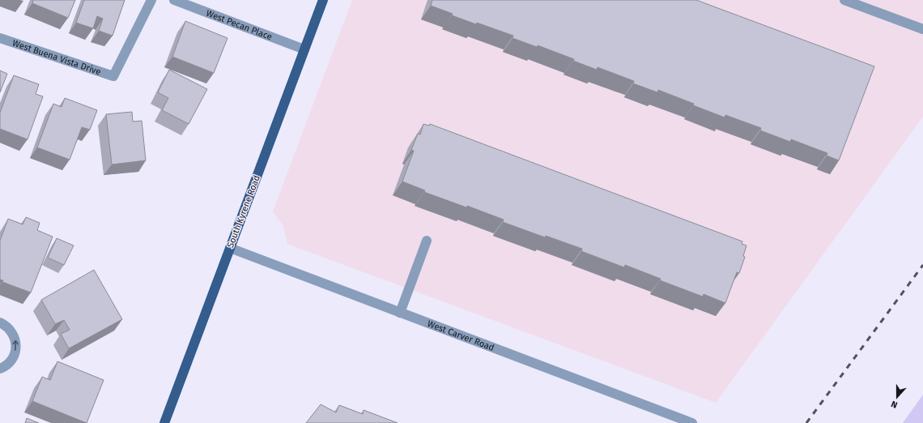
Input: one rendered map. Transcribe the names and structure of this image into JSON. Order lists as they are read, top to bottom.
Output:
{
  "streets": {
    "main road": ["South Kyrene Road"],
    "street": ["West Pecan Place", "West Buena Vista Drive", "West Carver Road"]
  },
  "crossings": [
    ["West Pecan Place", "South Kyrene Road"],
    ["South Kyrene Road", "West Carver Road"]
  ],
  "north": "bottom"
}
